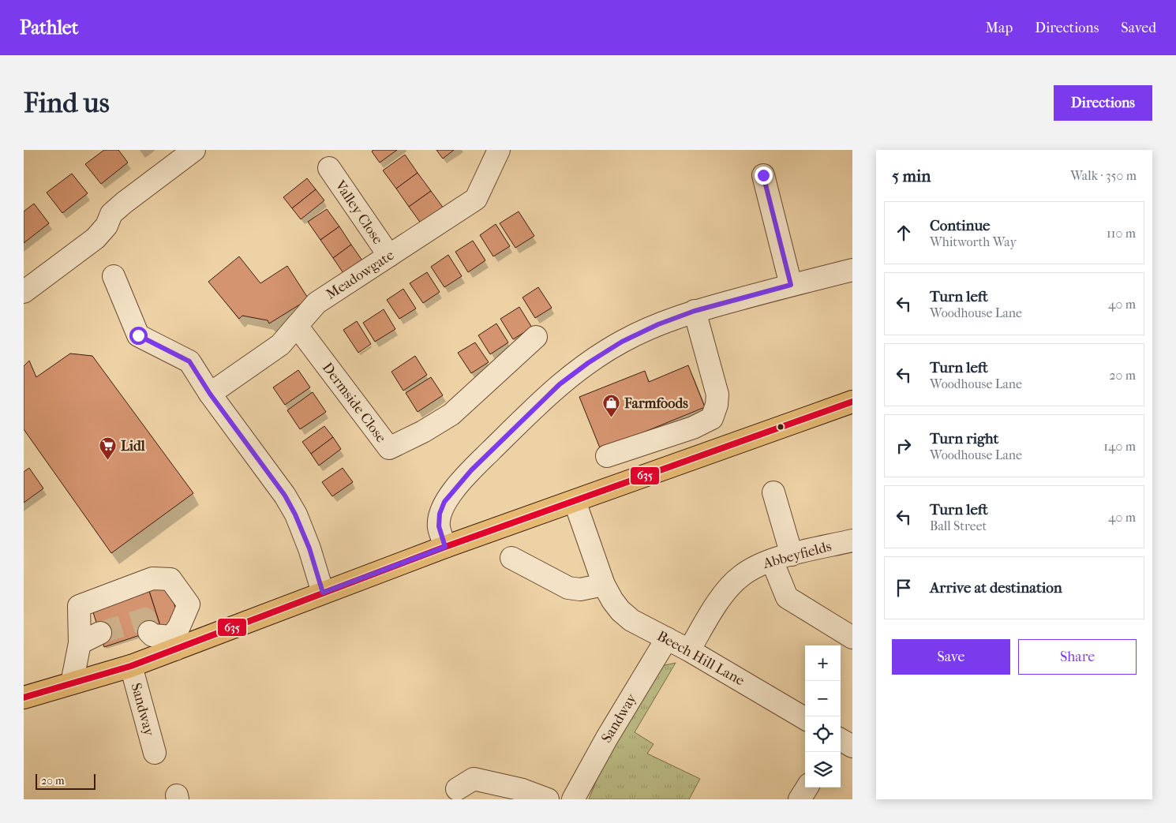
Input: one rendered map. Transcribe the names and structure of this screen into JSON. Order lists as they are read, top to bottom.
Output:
{
  "streets": {
    "street": [
      "Valley Close",
      "Meadowgate",
      "Dermside Close",
      "Abbeyfields",
      "Beech Hill Lane",
      "Sandway"
    ]
  },
  "crossings": [
    ["Valley Close", "Meadowgate"],
    ["Meadowgate", "Dermside Close"],
    ["Abbeyfields", "Beech Hill Lane"],
    ["Beech Hill Lane", "Sandway"]
  ],
  "places": {
    "shop": ["Farmfoods"],
    "supermarket": ["Lidl"]
  },
  "lines": ["transit line 635"],
  "scale_bar": "20 m",
  "page": {
    "header": "Pathlet",
    "nav": ["Map", "Directions", "Saved"],
    "buttons": [
      "Directions",
      ["Save", "Share"]
    ],
    "title": "Find us",
    "heading": ["5 min", "Walk · 350 m"],
    "list": [
      ["Continue", "Whitworth Way", "110 m"],
      ["Turn left", "Woodhouse Lane", "40 m"],
      ["Turn left", "Woodhouse Lane", "20 m"],
      ["Turn right", "Woodhouse Lane", "140 m"],
      ["Turn left", "Ball Street", "40 m"],
      "Arrive at destination"
    ],
    "map_buttons": ["+", "−"],
    "scale": "20 m"
  }
}
